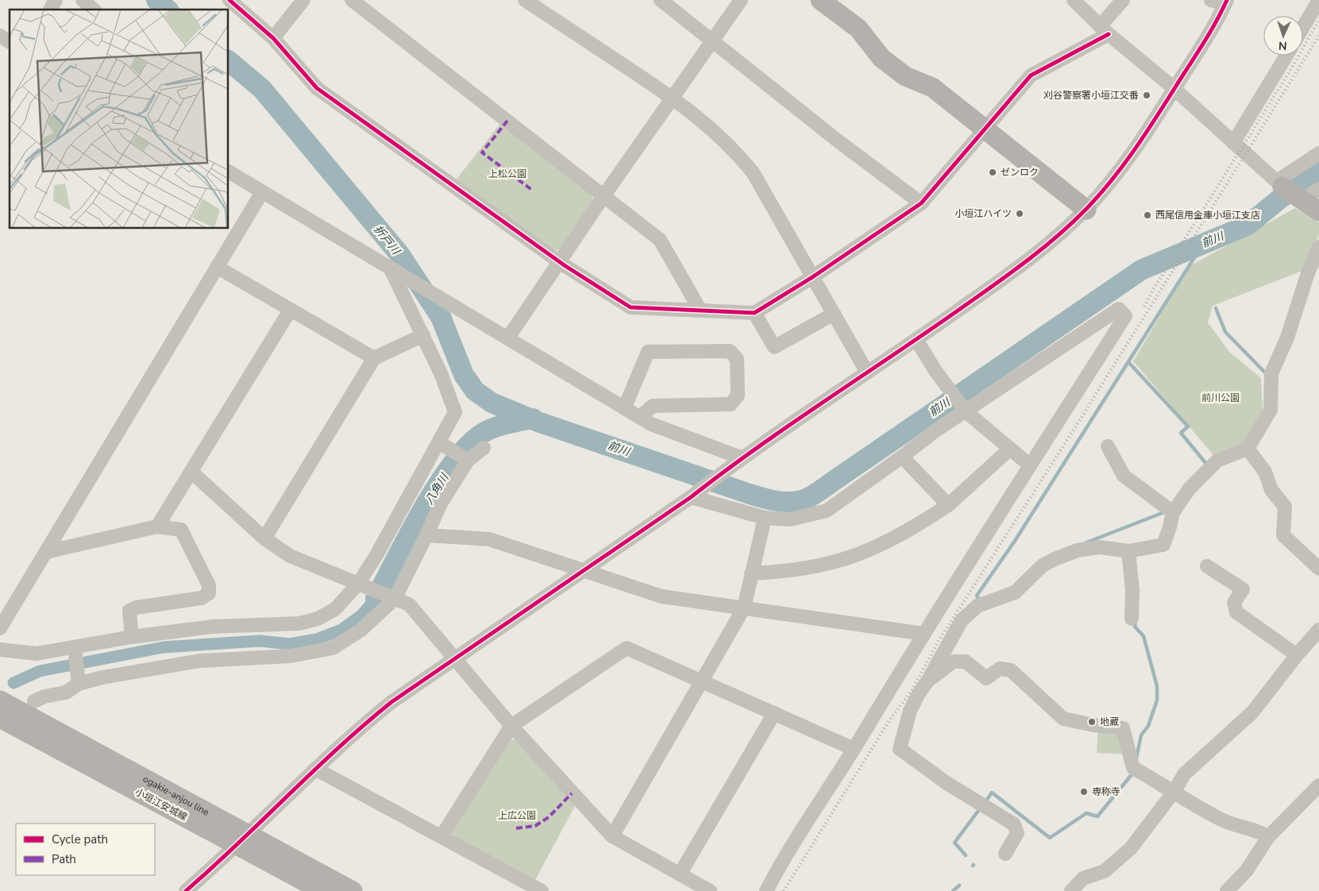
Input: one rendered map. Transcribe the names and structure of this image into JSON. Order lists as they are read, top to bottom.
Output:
{
  "streets": {
    "main road": ["ogakie-anjou line", "小垣江安城線"]
  },
  "crossings": [
    ["ogakie-anjou line", "小垣江安城線"]
  ],
  "water": ["折戸川", "前川", "八角川"],
  "parks": ["上松公園", "前川公園", "上広公園"],
  "places": [
    "刈谷警察署小垣江交番",
    "ゼンロク",
    "小垣江ハイツ",
    "西尾信用金庫小垣江支店",
    "地蔵",
    "専称寺"
  ],
  "legend": ["Cycle path", "Path"],
  "north": "bottom"
}
